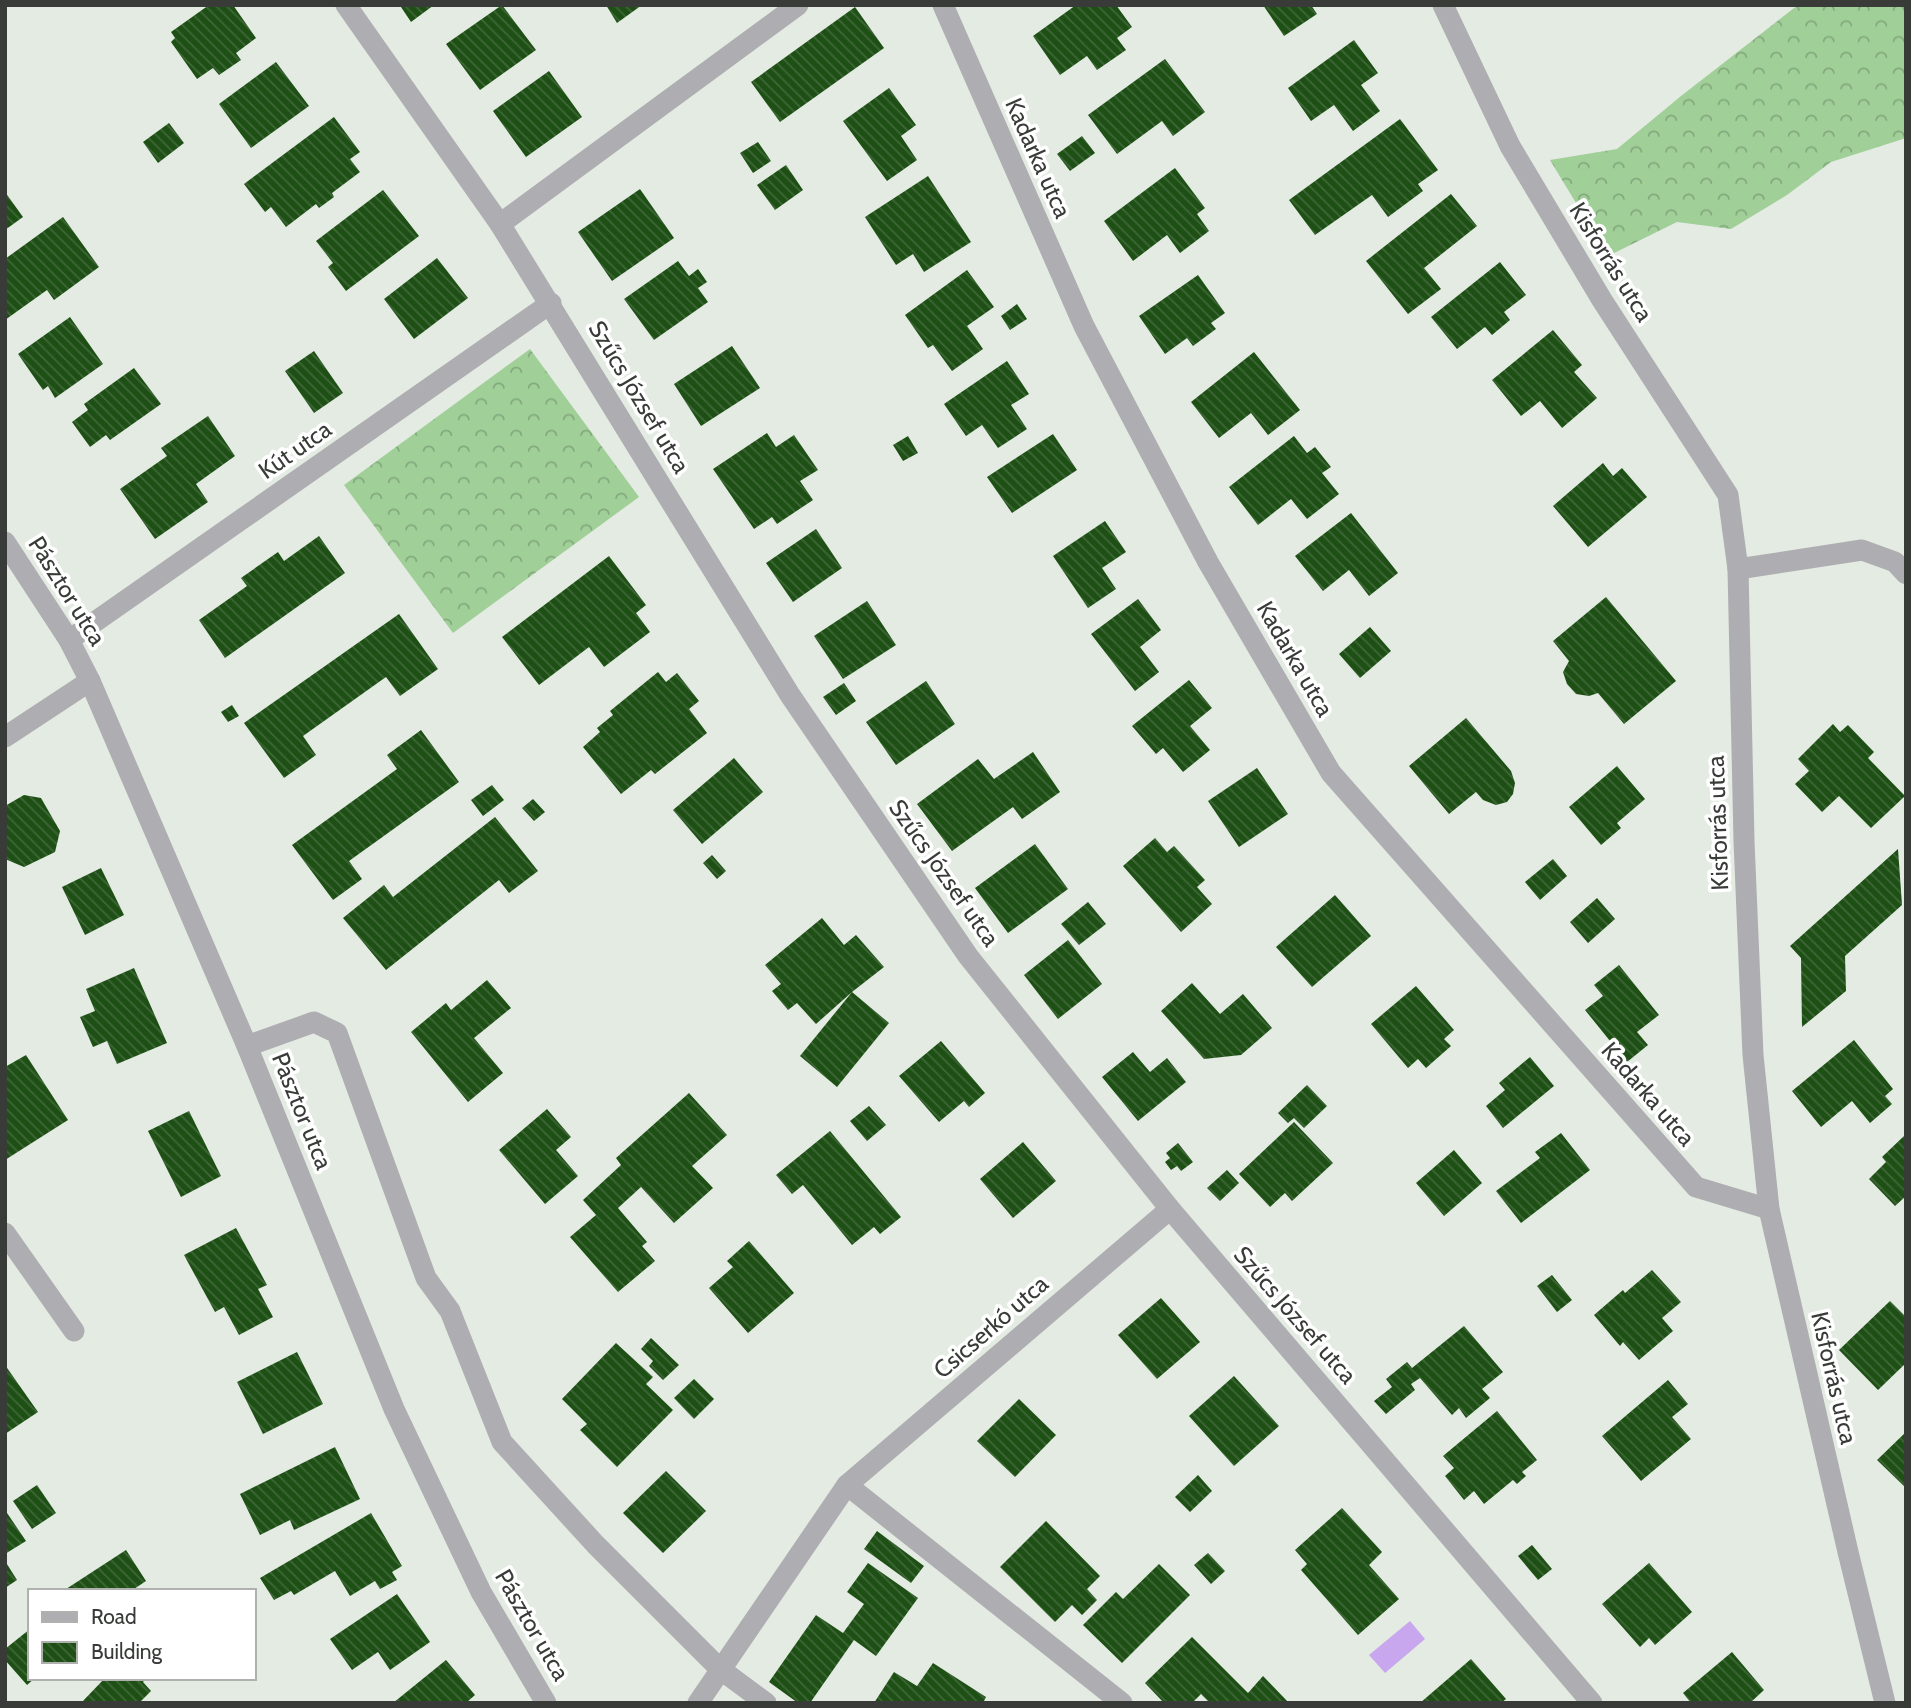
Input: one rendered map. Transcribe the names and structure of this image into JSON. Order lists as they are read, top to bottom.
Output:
{
  "streets": {
    "street": [
      "Kadarka utca",
      "Kisforrás utca",
      "Szűcs József utca",
      "Kút utca",
      "Pásztor utca",
      "Csicserkó utca"
    ]
  },
  "crossings": [
    ["Kadarka utca", "Kisforrás utca"],
    ["Szűcs József utca", "Kút utca"],
    ["Szűcs József utca", "Csicserkó utca"],
    ["Kút utca", "Pásztor utca"]
  ],
  "legend": ["Road", "Building"]
}
